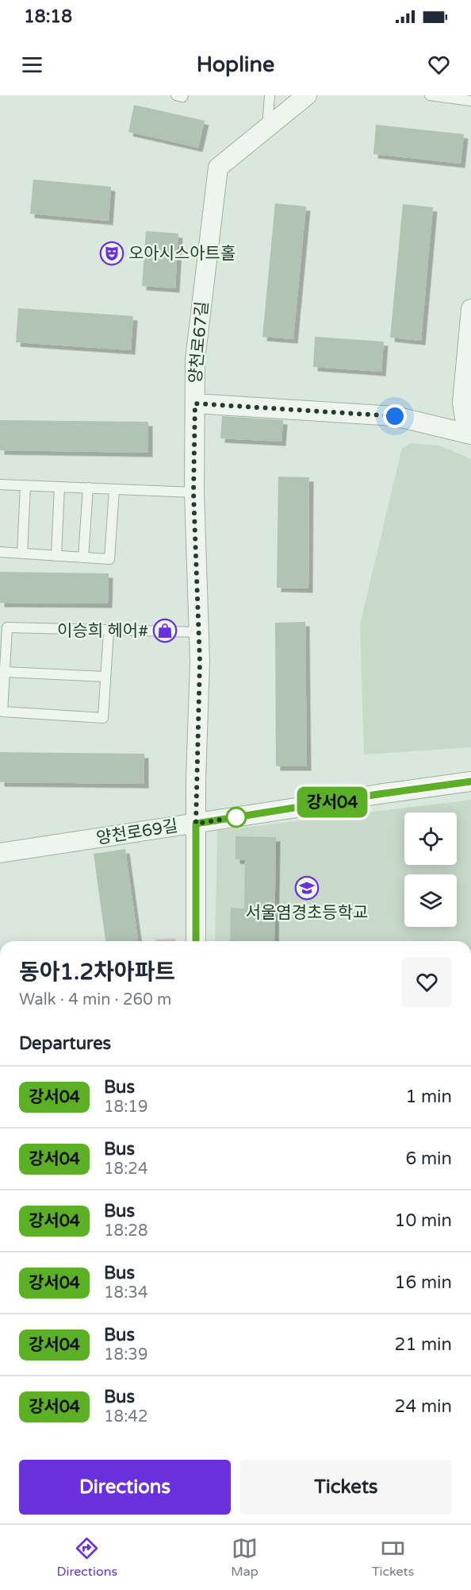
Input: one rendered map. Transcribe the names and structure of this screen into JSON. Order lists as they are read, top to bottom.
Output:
{
  "streets": {
    "street": ["양천로67길", "양천로69길"]
  },
  "crossings": [
    ["양천로67길", "양천로69길"]
  ],
  "places": {
    "theatre": ["오아시스아트홀"],
    "shop": ["이승희 헤어#"],
    "school or university": ["서울염경초등학교"]
  },
  "lines": ["bus line 강서04"],
  "page": {
    "status": "18:18",
    "header": "Hopline",
    "on_map": "강서04",
    "heading": [
      ["동아1.2차아파트", "Walk · 4 min · 260 m"],
      "Departures"
    ],
    "list": [
      {
        "mark": "강서04",
        "name": "Bus",
        "note": "18:19",
        "value": "1 min"
      },
      {
        "mark": "강서04",
        "name": "Bus",
        "note": "18:24",
        "value": "6 min"
      },
      {
        "mark": "강서04",
        "name": "Bus",
        "note": "18:28",
        "value": "10 min"
      },
      {
        "mark": "강서04",
        "name": "Bus",
        "note": "18:34",
        "value": "16 min"
      },
      {
        "mark": "강서04",
        "name": "Bus",
        "note": "18:39",
        "value": "21 min"
      },
      {
        "mark": "강서04",
        "name": "Bus",
        "note": "18:42",
        "value": "24 min"
      }
    ],
    "buttons": ["Directions", "Tickets"],
    "tabs": ["Directions", "Map", "Tickets"]
  }
}
